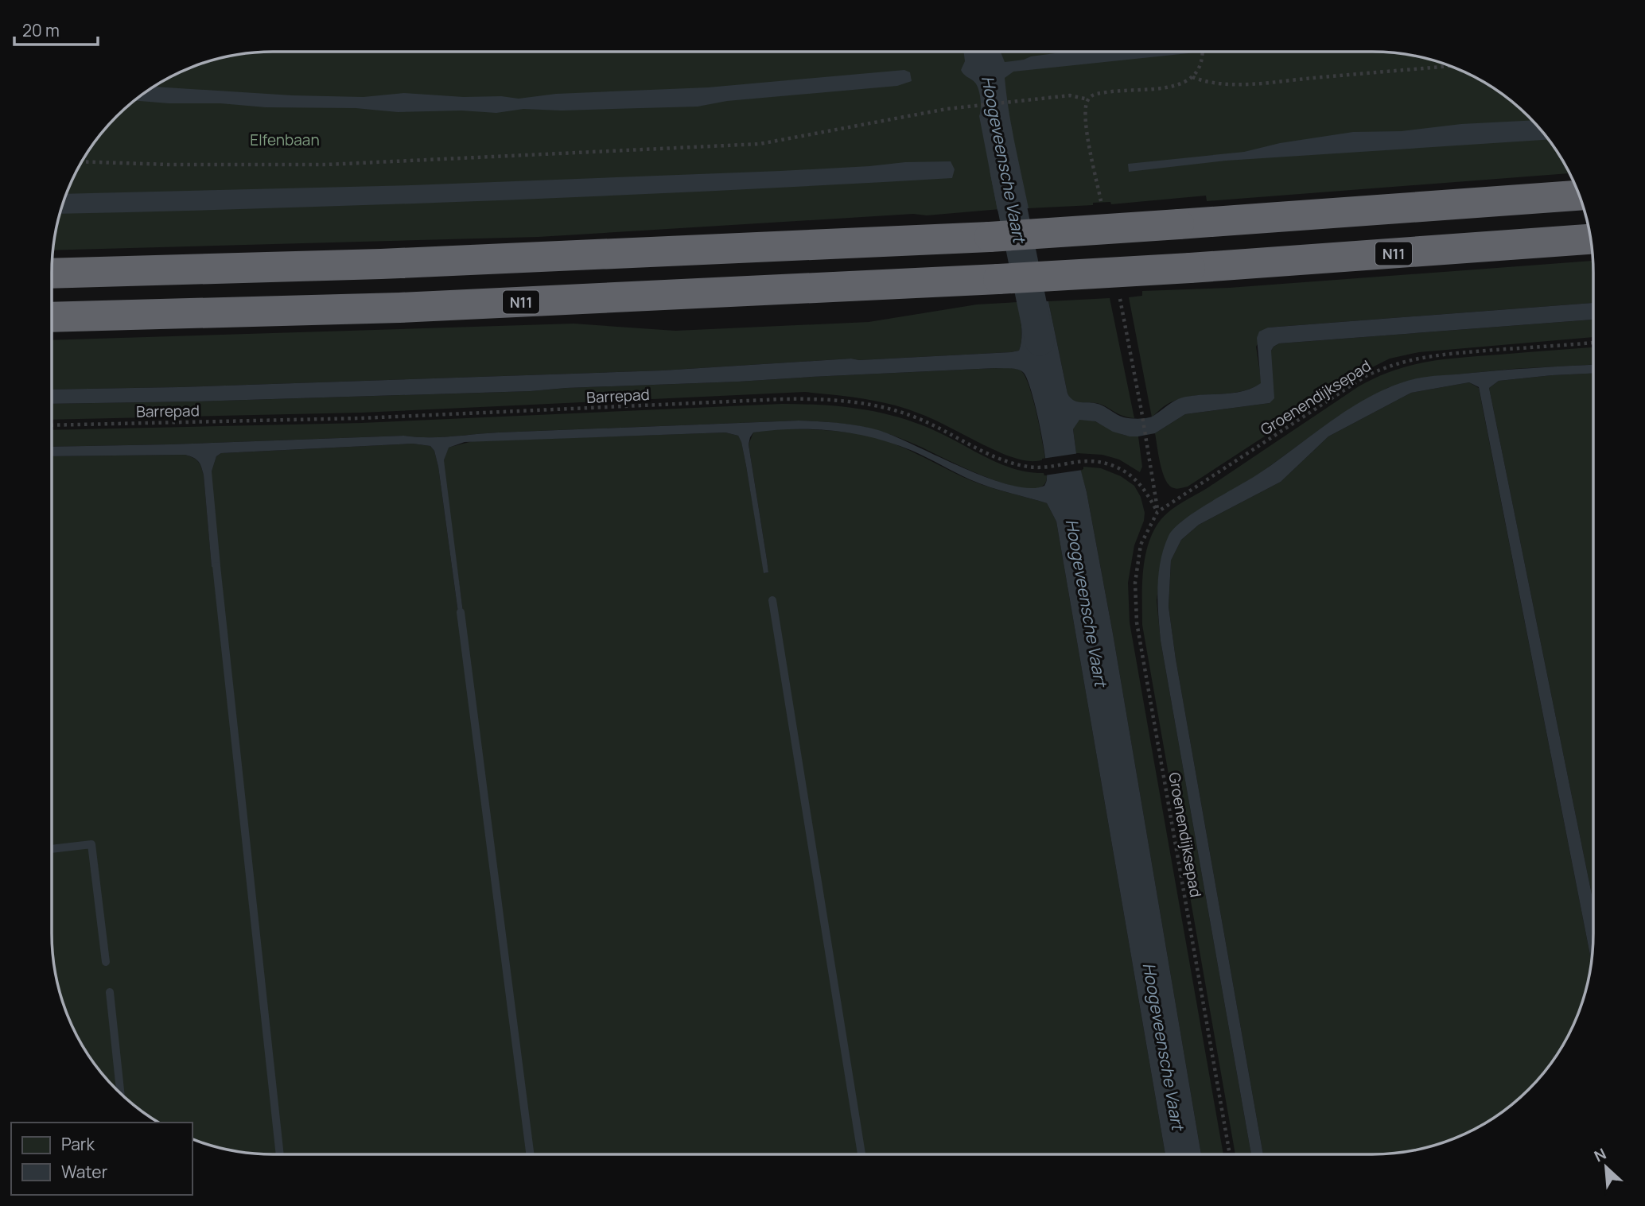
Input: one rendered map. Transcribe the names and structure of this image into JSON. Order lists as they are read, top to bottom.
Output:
{
  "streets": {
    "highway": ["N11"],
    "path": ["Barrepad", "Groenendijksepad"]
  },
  "crossings": [
    ["Barrepad", "Groenendijksepad"]
  ],
  "water": ["Hoogeveensche Vaart"],
  "parks": ["Elfenbaan"],
  "legend": ["Park", "Water"],
  "scale_bar": "20 m",
  "north": "top left"
}
